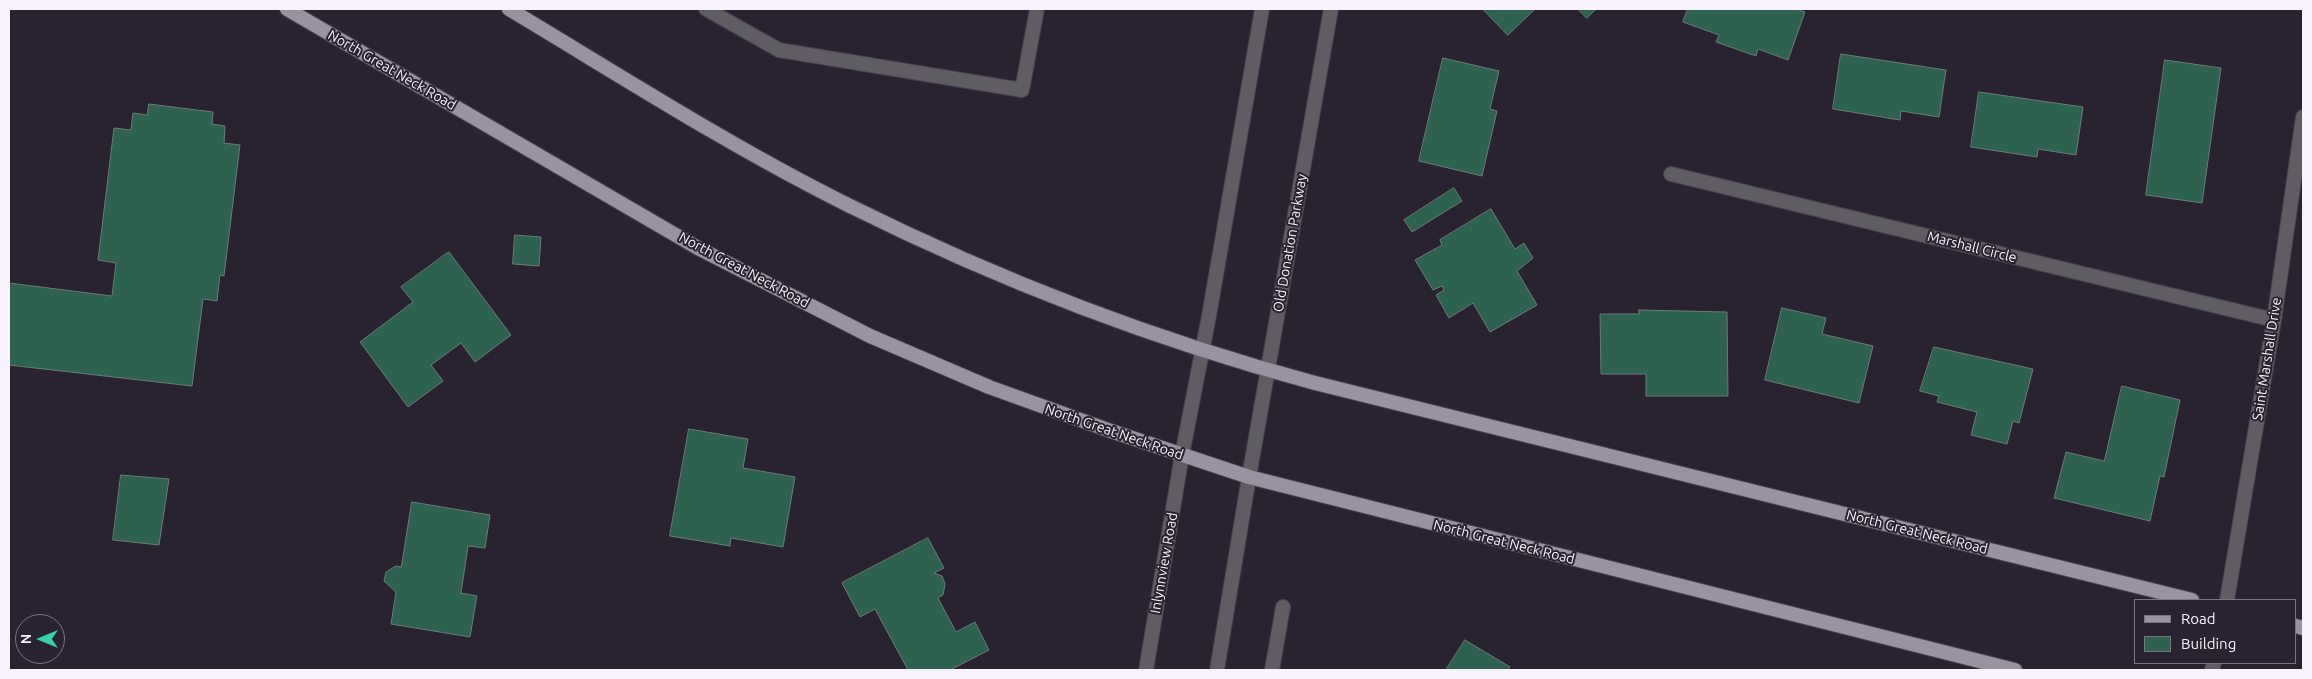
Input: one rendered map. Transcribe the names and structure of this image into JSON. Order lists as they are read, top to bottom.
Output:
{
  "streets": {
    "main road": ["North Great Neck Road"],
    "street": [
      "Old Donation Parkway",
      "Marshall Circle",
      "Saint Marshall Drive",
      "Inlynnview Road"
    ]
  },
  "crossings": [
    ["North Great Neck Road", "Old Donation Parkway"],
    ["North Great Neck Road", "Inlynnview Road"],
    ["Marshall Circle", "Saint Marshall Drive"]
  ],
  "legend": ["Road", "Building"],
  "north": "left"
}
